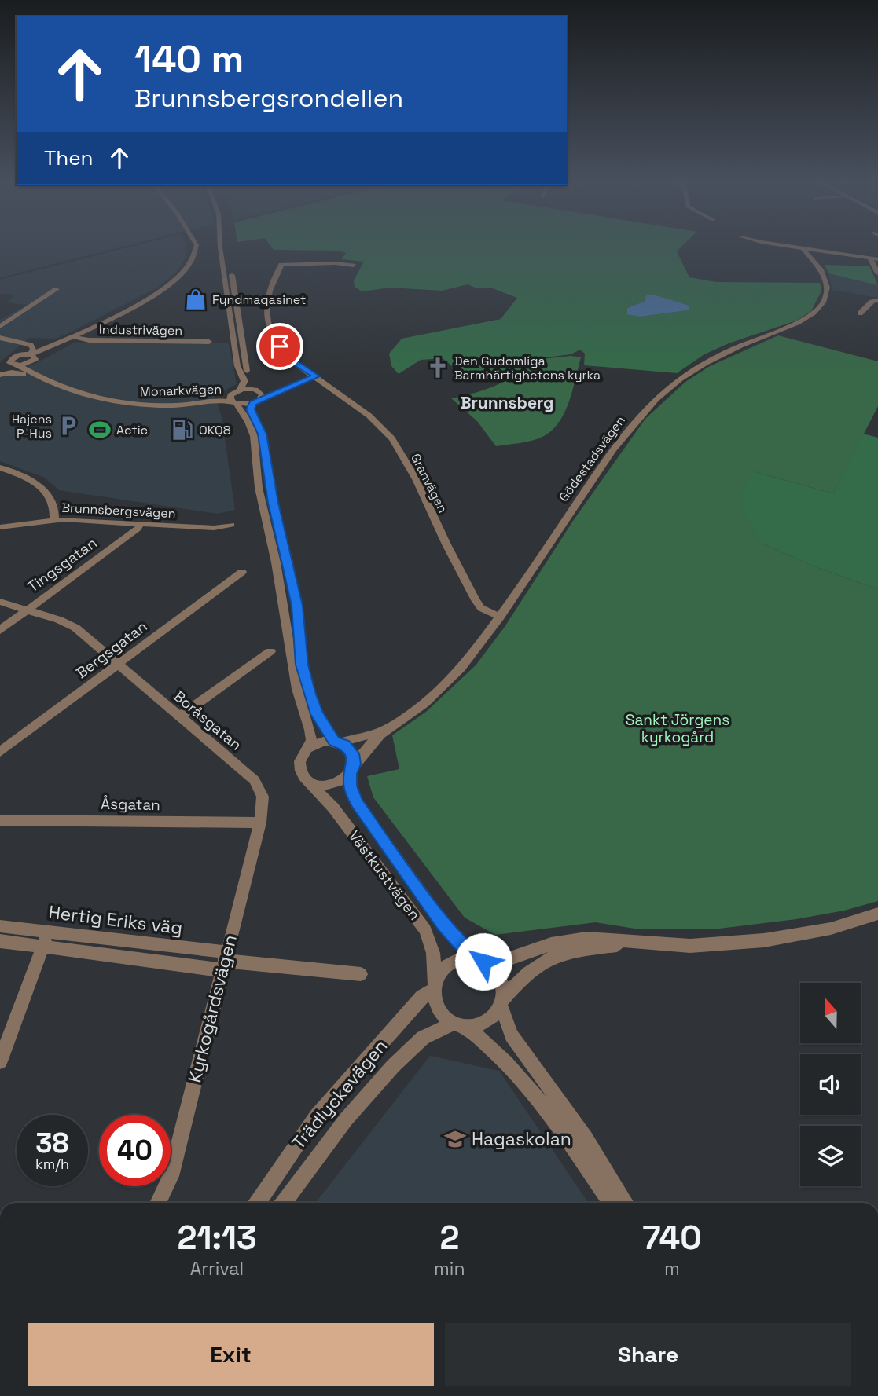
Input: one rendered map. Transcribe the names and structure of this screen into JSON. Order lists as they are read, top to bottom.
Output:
{
  "streets": {
    "street": [
      "Industrivägen",
      "Monarkvägen",
      "Gödestadsvägen",
      "Granvägen",
      "Brunnsbergsvägen",
      "Tingsgatan",
      "Bergsgatan",
      "Boråsgatan",
      "Åsgatan",
      "Västkustvägen",
      "Hertig Eriks väg",
      "Kyrkogårdsvägen",
      "Trädlyckevägen"
    ]
  },
  "crossings": [
    ["Gödestadsvägen", "Granvägen"],
    ["Gödestadsvägen", "Västkustvägen"],
    ["Brunnsbergsvägen", "Tingsgatan"],
    ["Tingsgatan", "Boråsgatan"],
    ["Bergsgatan", "Boråsgatan"],
    ["Boråsgatan", "Åsgatan"],
    ["Boråsgatan", "Kyrkogårdsvägen"],
    ["Åsgatan", "Kyrkogårdsvägen"],
    ["Västkustvägen", "Trädlyckevägen"],
    ["Hertig Eriks väg", "Kyrkogårdsvägen"]
  ],
  "districts": ["Brunnsberg"],
  "parks": ["Sankt Jörgens kyrkogård"],
  "places": {
    "shop": ["Fyndmagasinet"],
    "church": ["Den Gudomliga Barmhärtighetens kyrka"],
    "parking": ["Hajens P-Hus"],
    "sports": ["Actic"],
    "fuel station": ["OKQ8"],
    "school or university": ["Hagaskolan"]
  },
  "north": "top",
  "page": {
    "turn": ["140 m", "Brunnsbergsrondellen"],
    "then": "Then",
    "speed": "38 km/h",
    "limit": "40",
    "eta": [
      "21:13",
      "Arrival",
      "2",
      "min",
      "740",
      "m"
    ],
    "buttons": ["Exit", "Share"]
  }
}
